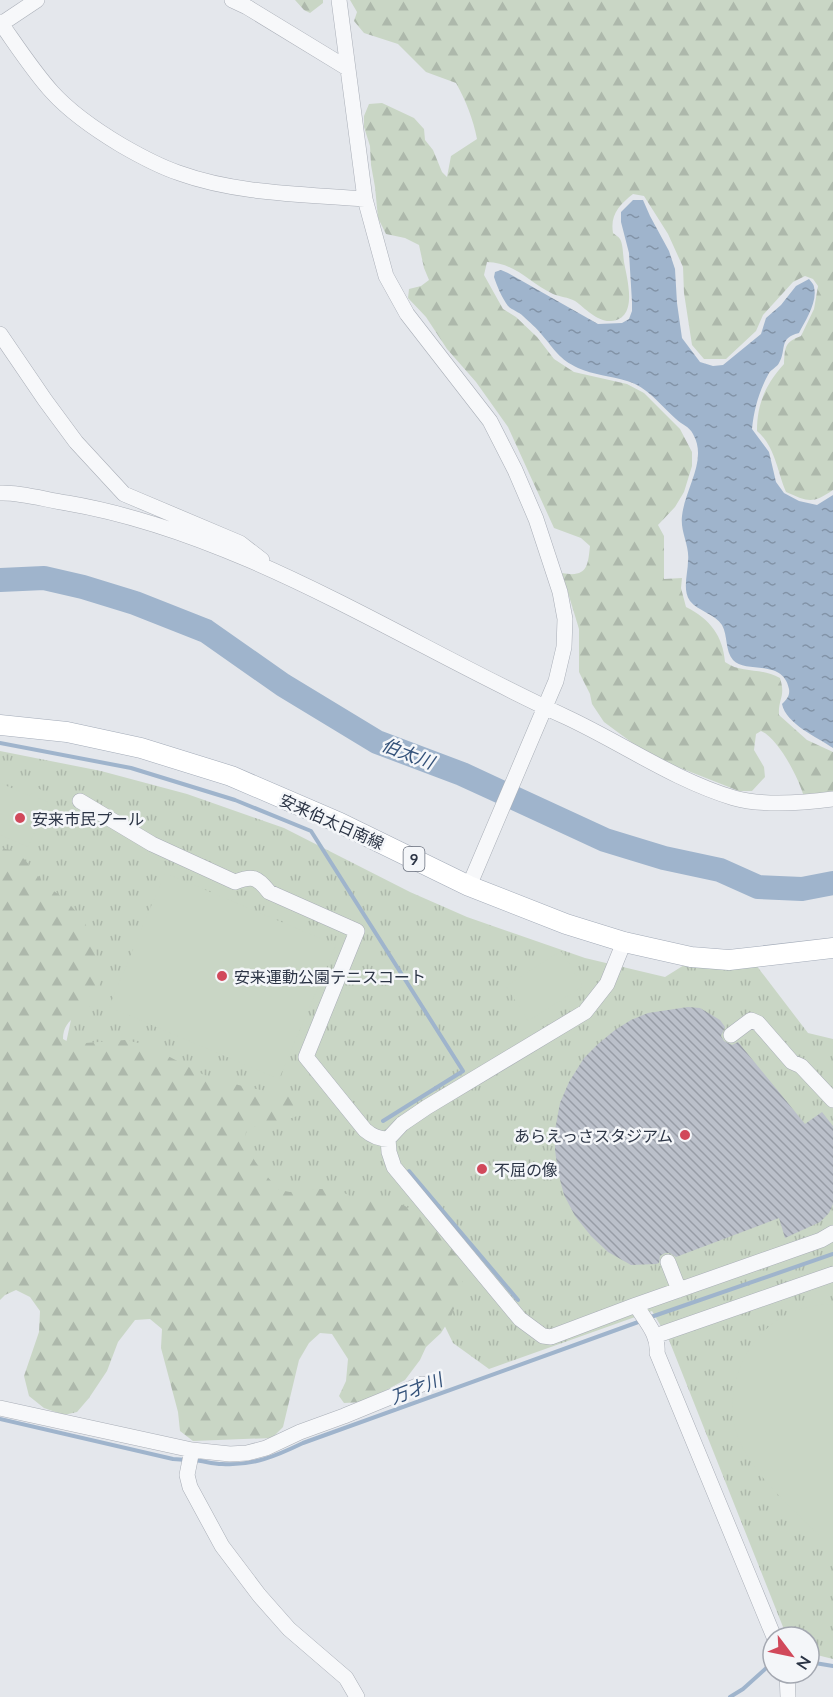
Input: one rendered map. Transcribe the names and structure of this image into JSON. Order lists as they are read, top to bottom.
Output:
{
  "streets": {
    "main road": ["安来伯太日南線", "9"]
  },
  "water": ["伯太川", "万才川"],
  "places": [
    "安来市民プール",
    "安来運動公園テニスコート",
    "あらえっさスタジアム",
    "不屈の像"
  ],
  "north": "bottom right"
}
